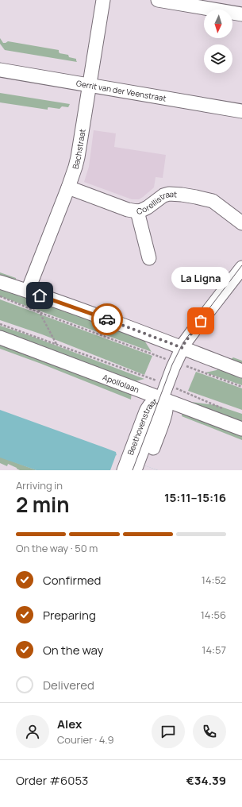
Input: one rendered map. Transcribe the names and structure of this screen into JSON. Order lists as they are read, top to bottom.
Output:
{
  "streets": {
    "street": [
      "Gerrit van der Veenstraat",
      "Bachstraat",
      "Corellistraat",
      "Apollolaan",
      "Beethovenstraat"
    ]
  },
  "crossings": [
    ["Gerrit van der Veenstraat", "Bachstraat"],
    ["Bachstraat", "Corellistraat"],
    ["Apollolaan", "Beethovenstraat"]
  ],
  "places": ["La Ligna"],
  "north": "bottom",
  "page": {
    "bubble": "La Ligna",
    "heading": ["2 min", "Arriving in", "15:11–15:16"],
    "panel": [
      "Alex",
      "Courier · 4.9",
      "Order #6053",
      "€34.39"
    ],
    "bar": "On the way · 50 m",
    "list": [
      ["Confirmed", "14:52"],
      ["Preparing", "14:56"],
      ["On the way", "14:57"],
      "Delivered"
    ]
  }
}
